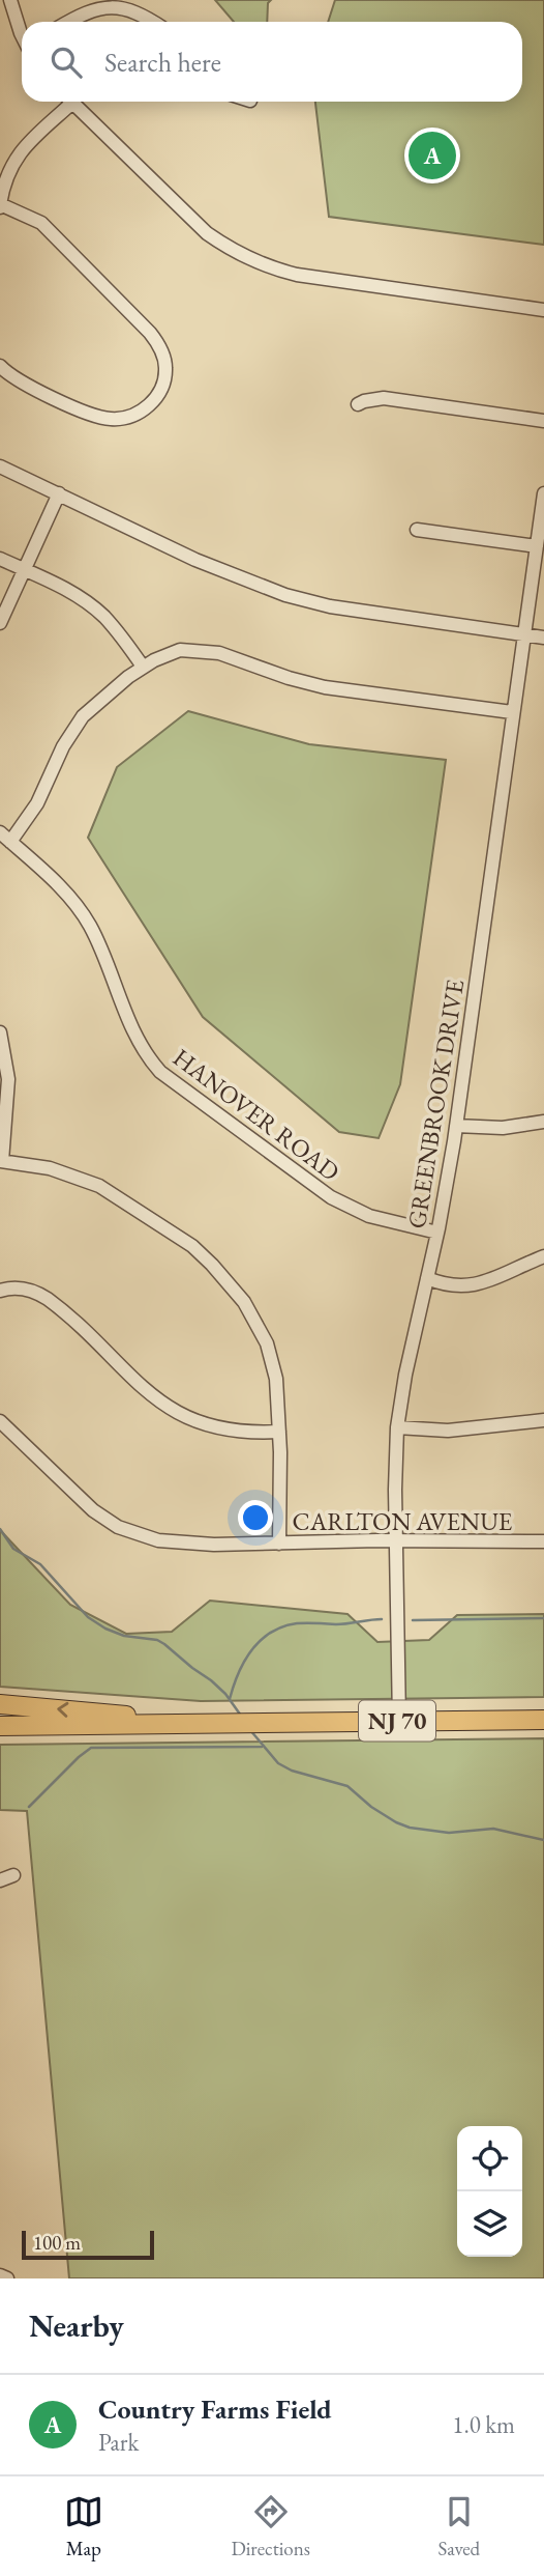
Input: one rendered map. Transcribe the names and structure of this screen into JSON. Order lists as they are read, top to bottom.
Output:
{
  "streets": {
    "highway": ["NJ 70"],
    "street": ["GREENBROOK DRIVE", "HANOVER ROAD", "CARLTON AVENUE"]
  },
  "crossings": [
    ["GREENBROOK DRIVE", "HANOVER ROAD"],
    ["GREENBROOK DRIVE", "CARLTON AVENUE"],
    ["GREENBROOK DRIVE", "NJ 70"]
  ],
  "scale_bar": "100 m",
  "page": {
    "search": "Search here",
    "pins": "A",
    "scale": "100 m",
    "heading": "Nearby",
    "list": [
      {
        "mark": "A",
        "name": "Country Farms Field",
        "note": "Park",
        "value": "1.0 km"
      }
    ],
    "nav": ["Map", "Directions", "Saved"]
  }
}
